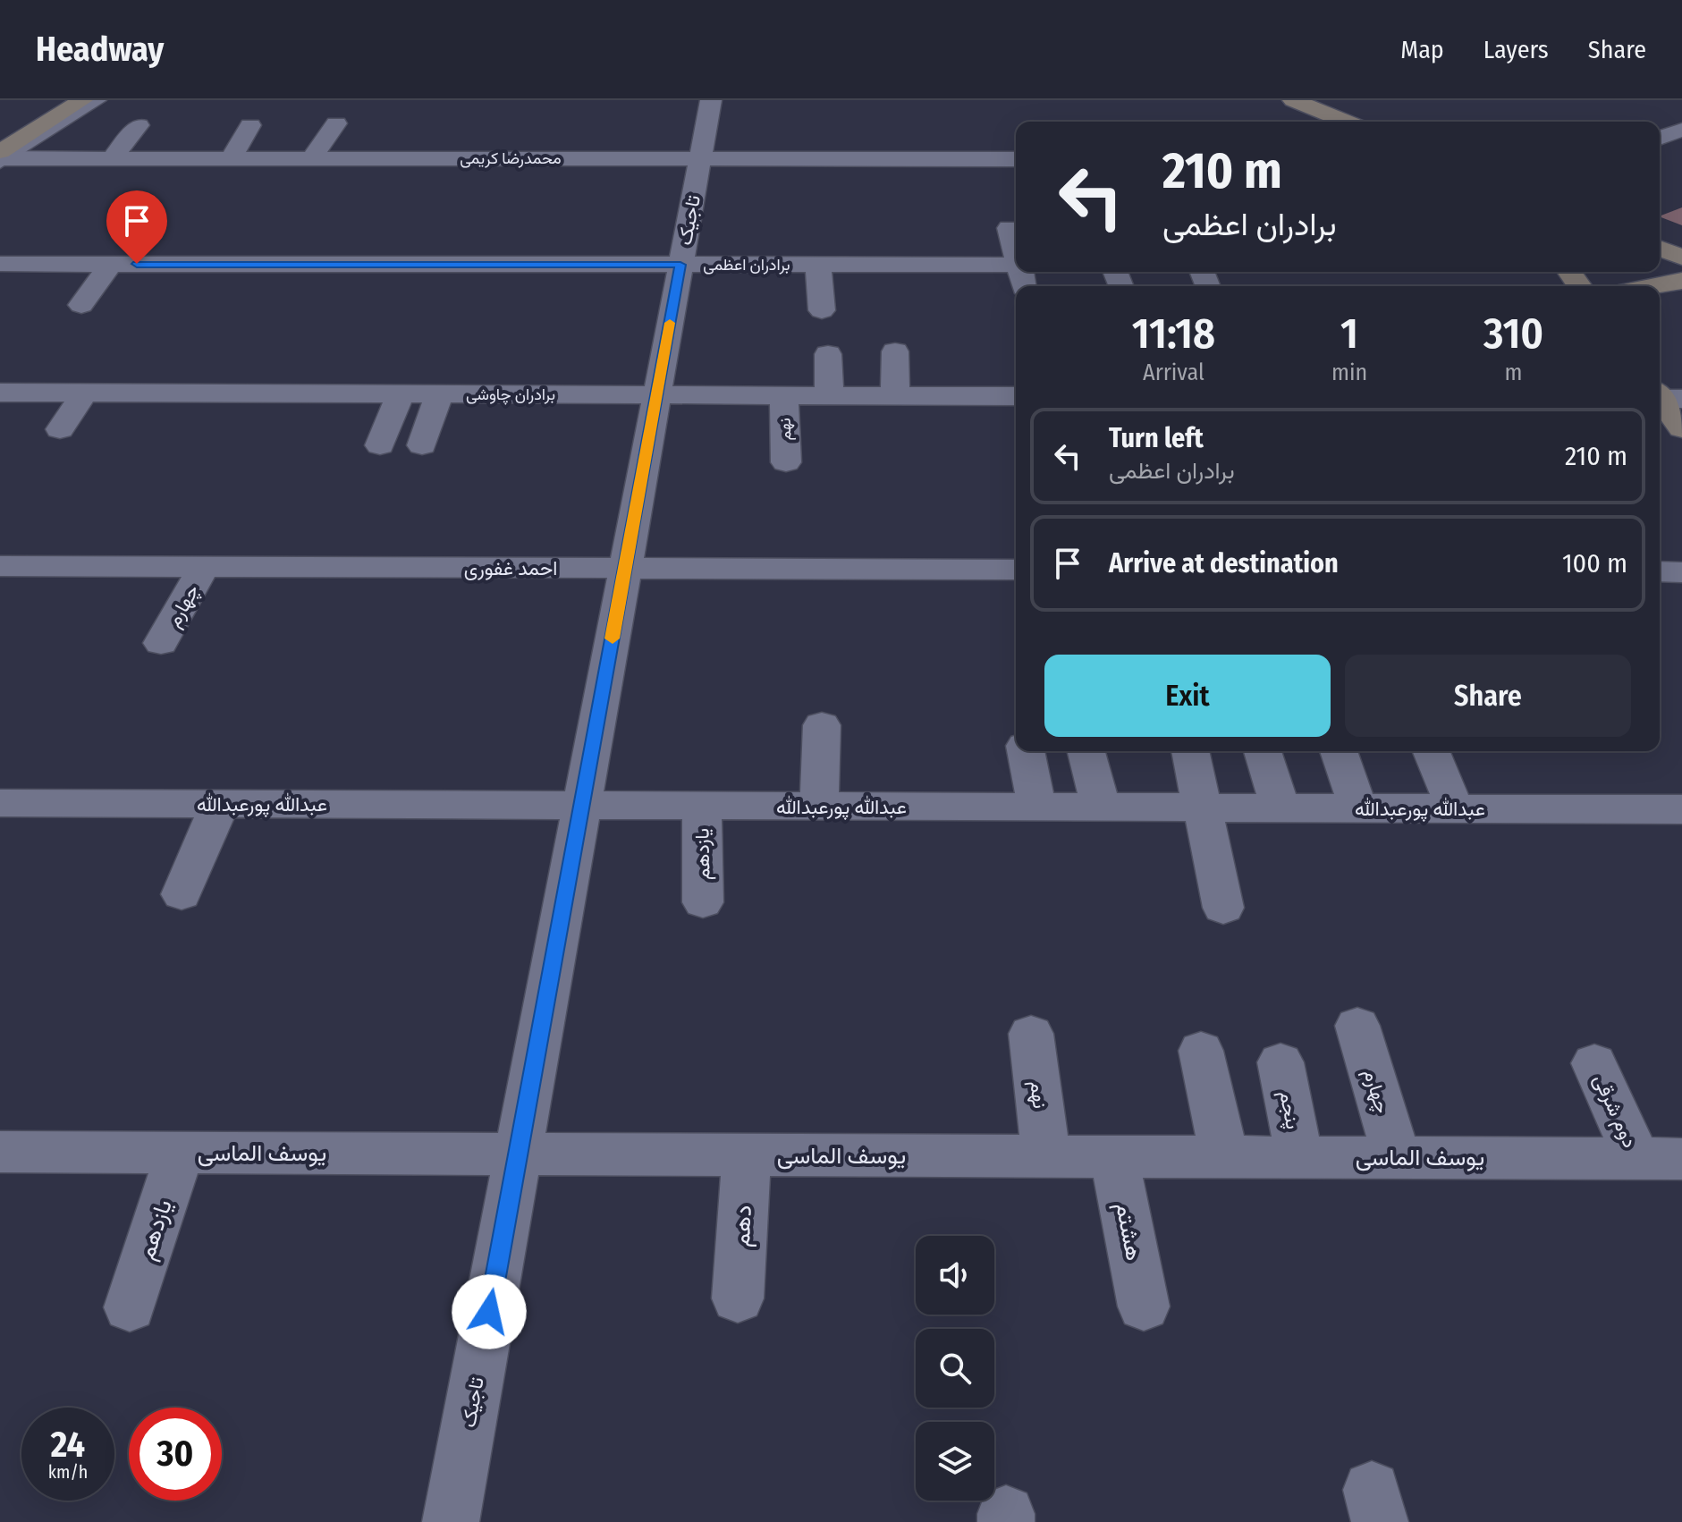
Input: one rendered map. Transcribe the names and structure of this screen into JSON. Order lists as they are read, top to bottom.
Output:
{
  "streets": {
    "street": [
      "محمدرضا کریمی",
      "تاجیک",
      "برادران اعظمی",
      "برادران چاوشی",
      "نهم",
      "احمد غفوری",
      "چهارم",
      "عبدالله پورعبدالله",
      "یازدهم",
      "پنجم",
      "دوم شرقی",
      "یوسف الماسی",
      "دهم",
      "هشتم"
    ]
  },
  "crossings": [
    ["محمدرضا کریمی", "تاجیک"],
    ["تاجیک", "برادران اعظمی"],
    ["تاجیک", "برادران چاوشی"],
    ["تاجیک", "احمد غفوری"],
    ["تاجیک", "عبدالله پورعبدالله"],
    ["تاجیک", "یوسف الماسی"],
    ["برادران چاوشی", "نهم"],
    ["نهم", "یوسف الماسی"],
    ["احمد غفوری", "چهارم"],
    ["چهارم", "یوسف الماسی"],
    ["عبدالله پورعبدالله", "یازدهم"],
    ["یازدهم", "یوسف الماسی"],
    ["پنجم", "یوسف الماسی"],
    ["دوم شرقی", "یوسف الماسی"],
    ["یوسف الماسی", "دهم"],
    ["یوسف الماسی", "هشتم"]
  ],
  "page": {
    "header": "Headway",
    "nav": ["Map", "Layers", "Share"],
    "turn": ["210 m", "برادران اعظمی"],
    "eta": [
      "11:18",
      "Arrival",
      "1",
      "min",
      "310",
      "m"
    ],
    "list": [
      {
        "name": "Turn left",
        "note": "برادران اعظمی",
        "value": "210 m"
      },
      {
        "name": "Arrive at destination",
        "value": "100 m"
      }
    ],
    "buttons": ["Exit", "Share"],
    "speed": "24 km/h",
    "limit": "30"
  }
}
